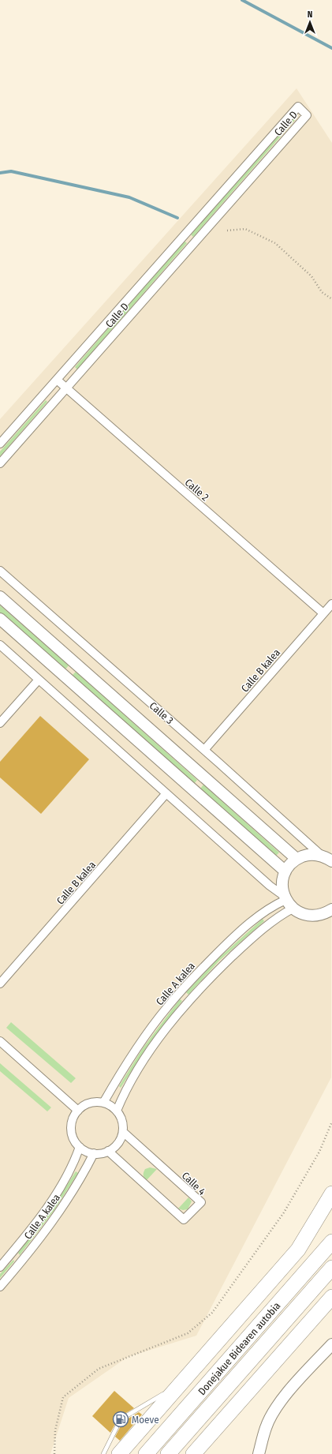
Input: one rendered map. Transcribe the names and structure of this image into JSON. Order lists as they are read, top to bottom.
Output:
{
  "streets": {
    "highway": ["Donejakue Bidearen autobia"],
    "street": [
      "Calle D",
      "Calle 2",
      "Calle B kalea",
      "Calle 3",
      "Calle A kalea",
      "Calle 4"
    ]
  },
  "crossings": [
    ["Calle D", "Calle 2"],
    ["Calle 2", "Calle B kalea"],
    ["Calle B kalea", "Calle 3"],
    ["Calle A kalea", "Calle 4"]
  ],
  "places": {
    "fuel station": ["Moeve"]
  },
  "north": "top"
}
